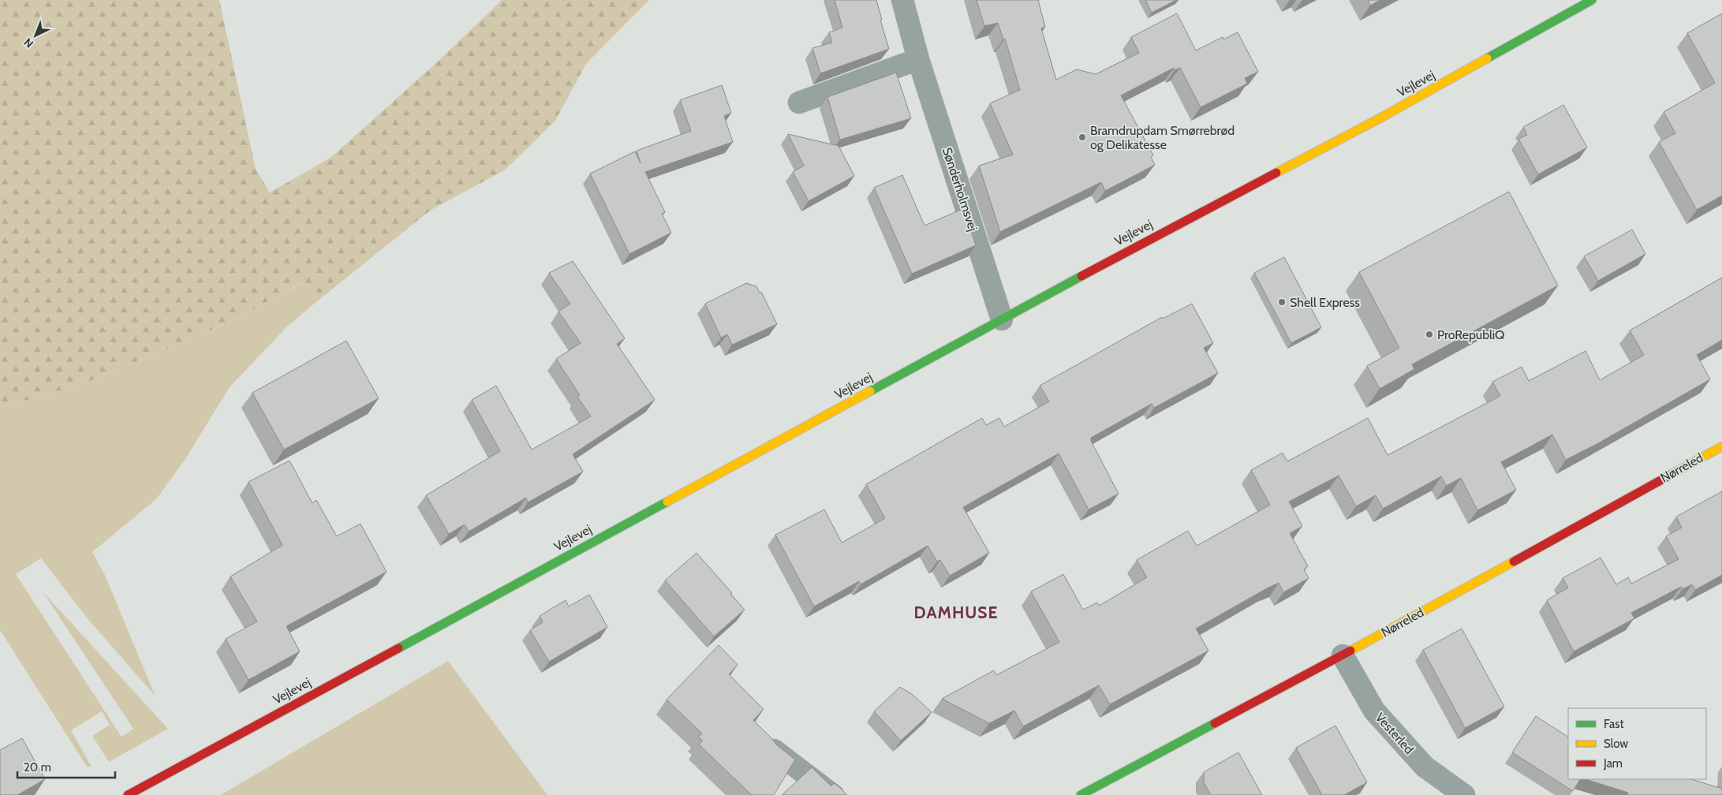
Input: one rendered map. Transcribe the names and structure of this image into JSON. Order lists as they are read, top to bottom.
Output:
{
  "streets": {
    "street": [
      "Vejlevej",
      "Sønderholmsvej",
      "Nørreled",
      "Vesterled"
    ]
  },
  "crossings": [
    ["Vejlevej", "Sønderholmsvej"],
    ["Nørreled", "Vesterled"]
  ],
  "districts": ["DAMHUSE"],
  "places": ["Bramdrupdam Smørrebrød og Delikatesse", "Shell Express", "ProRepubliQ"],
  "legend": ["Fast", "Slow", "Jam"],
  "scale_bar": "20 m",
  "north": "bottom left"
}
